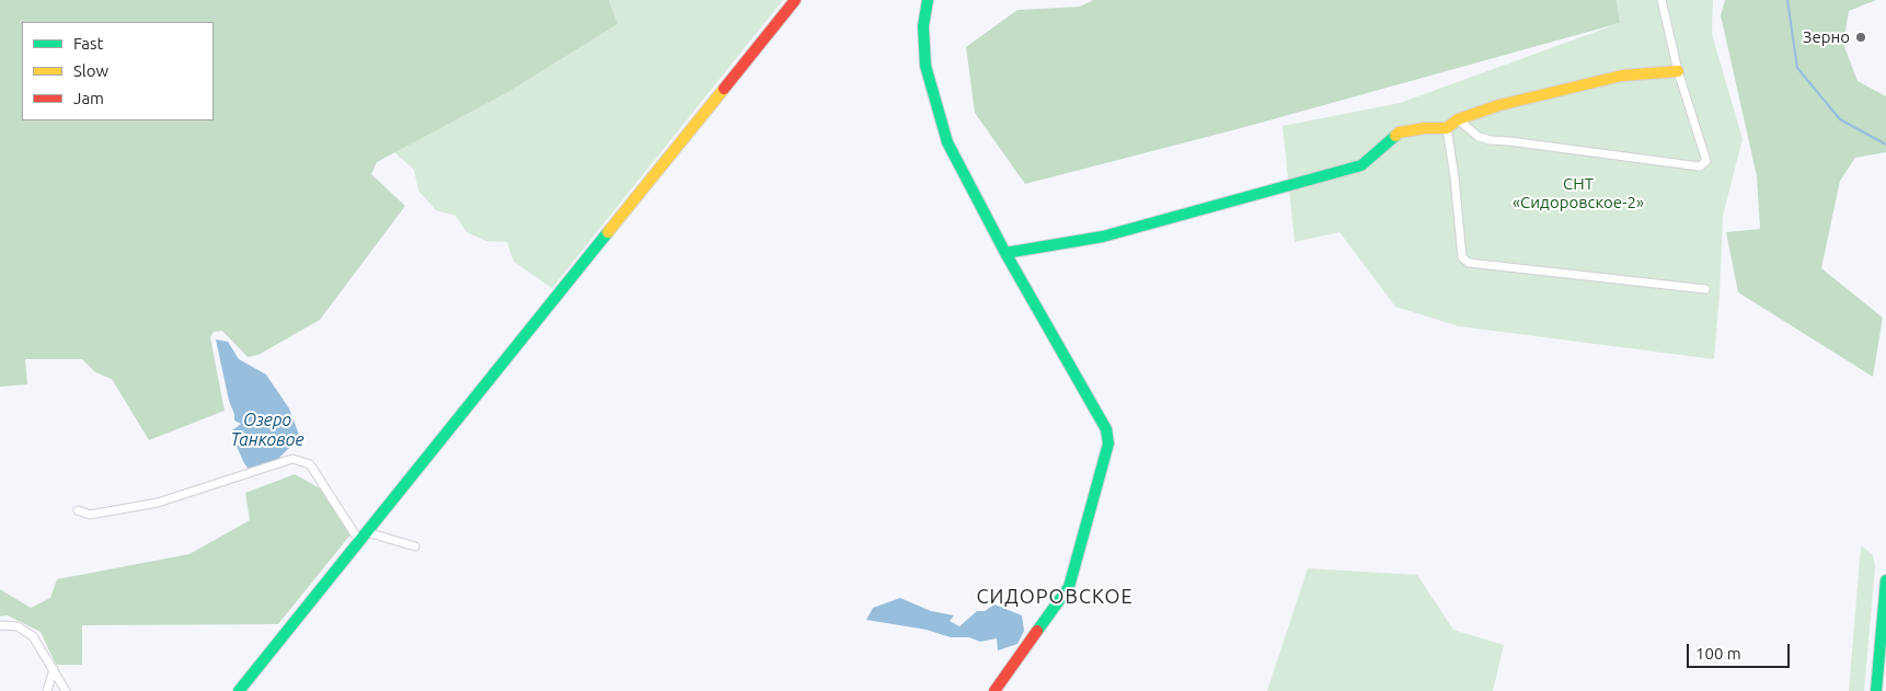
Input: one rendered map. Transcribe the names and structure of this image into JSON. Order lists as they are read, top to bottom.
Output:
{
  "districts": ["СИДОРОВСКОЕ"],
  "water": ["Озеро Танковое"],
  "parks": ["СНТ «Сидоровское-2»"],
  "places": ["Зерно"],
  "legend": ["Fast", "Slow", "Jam"],
  "scale_bar": "100 m"
}
